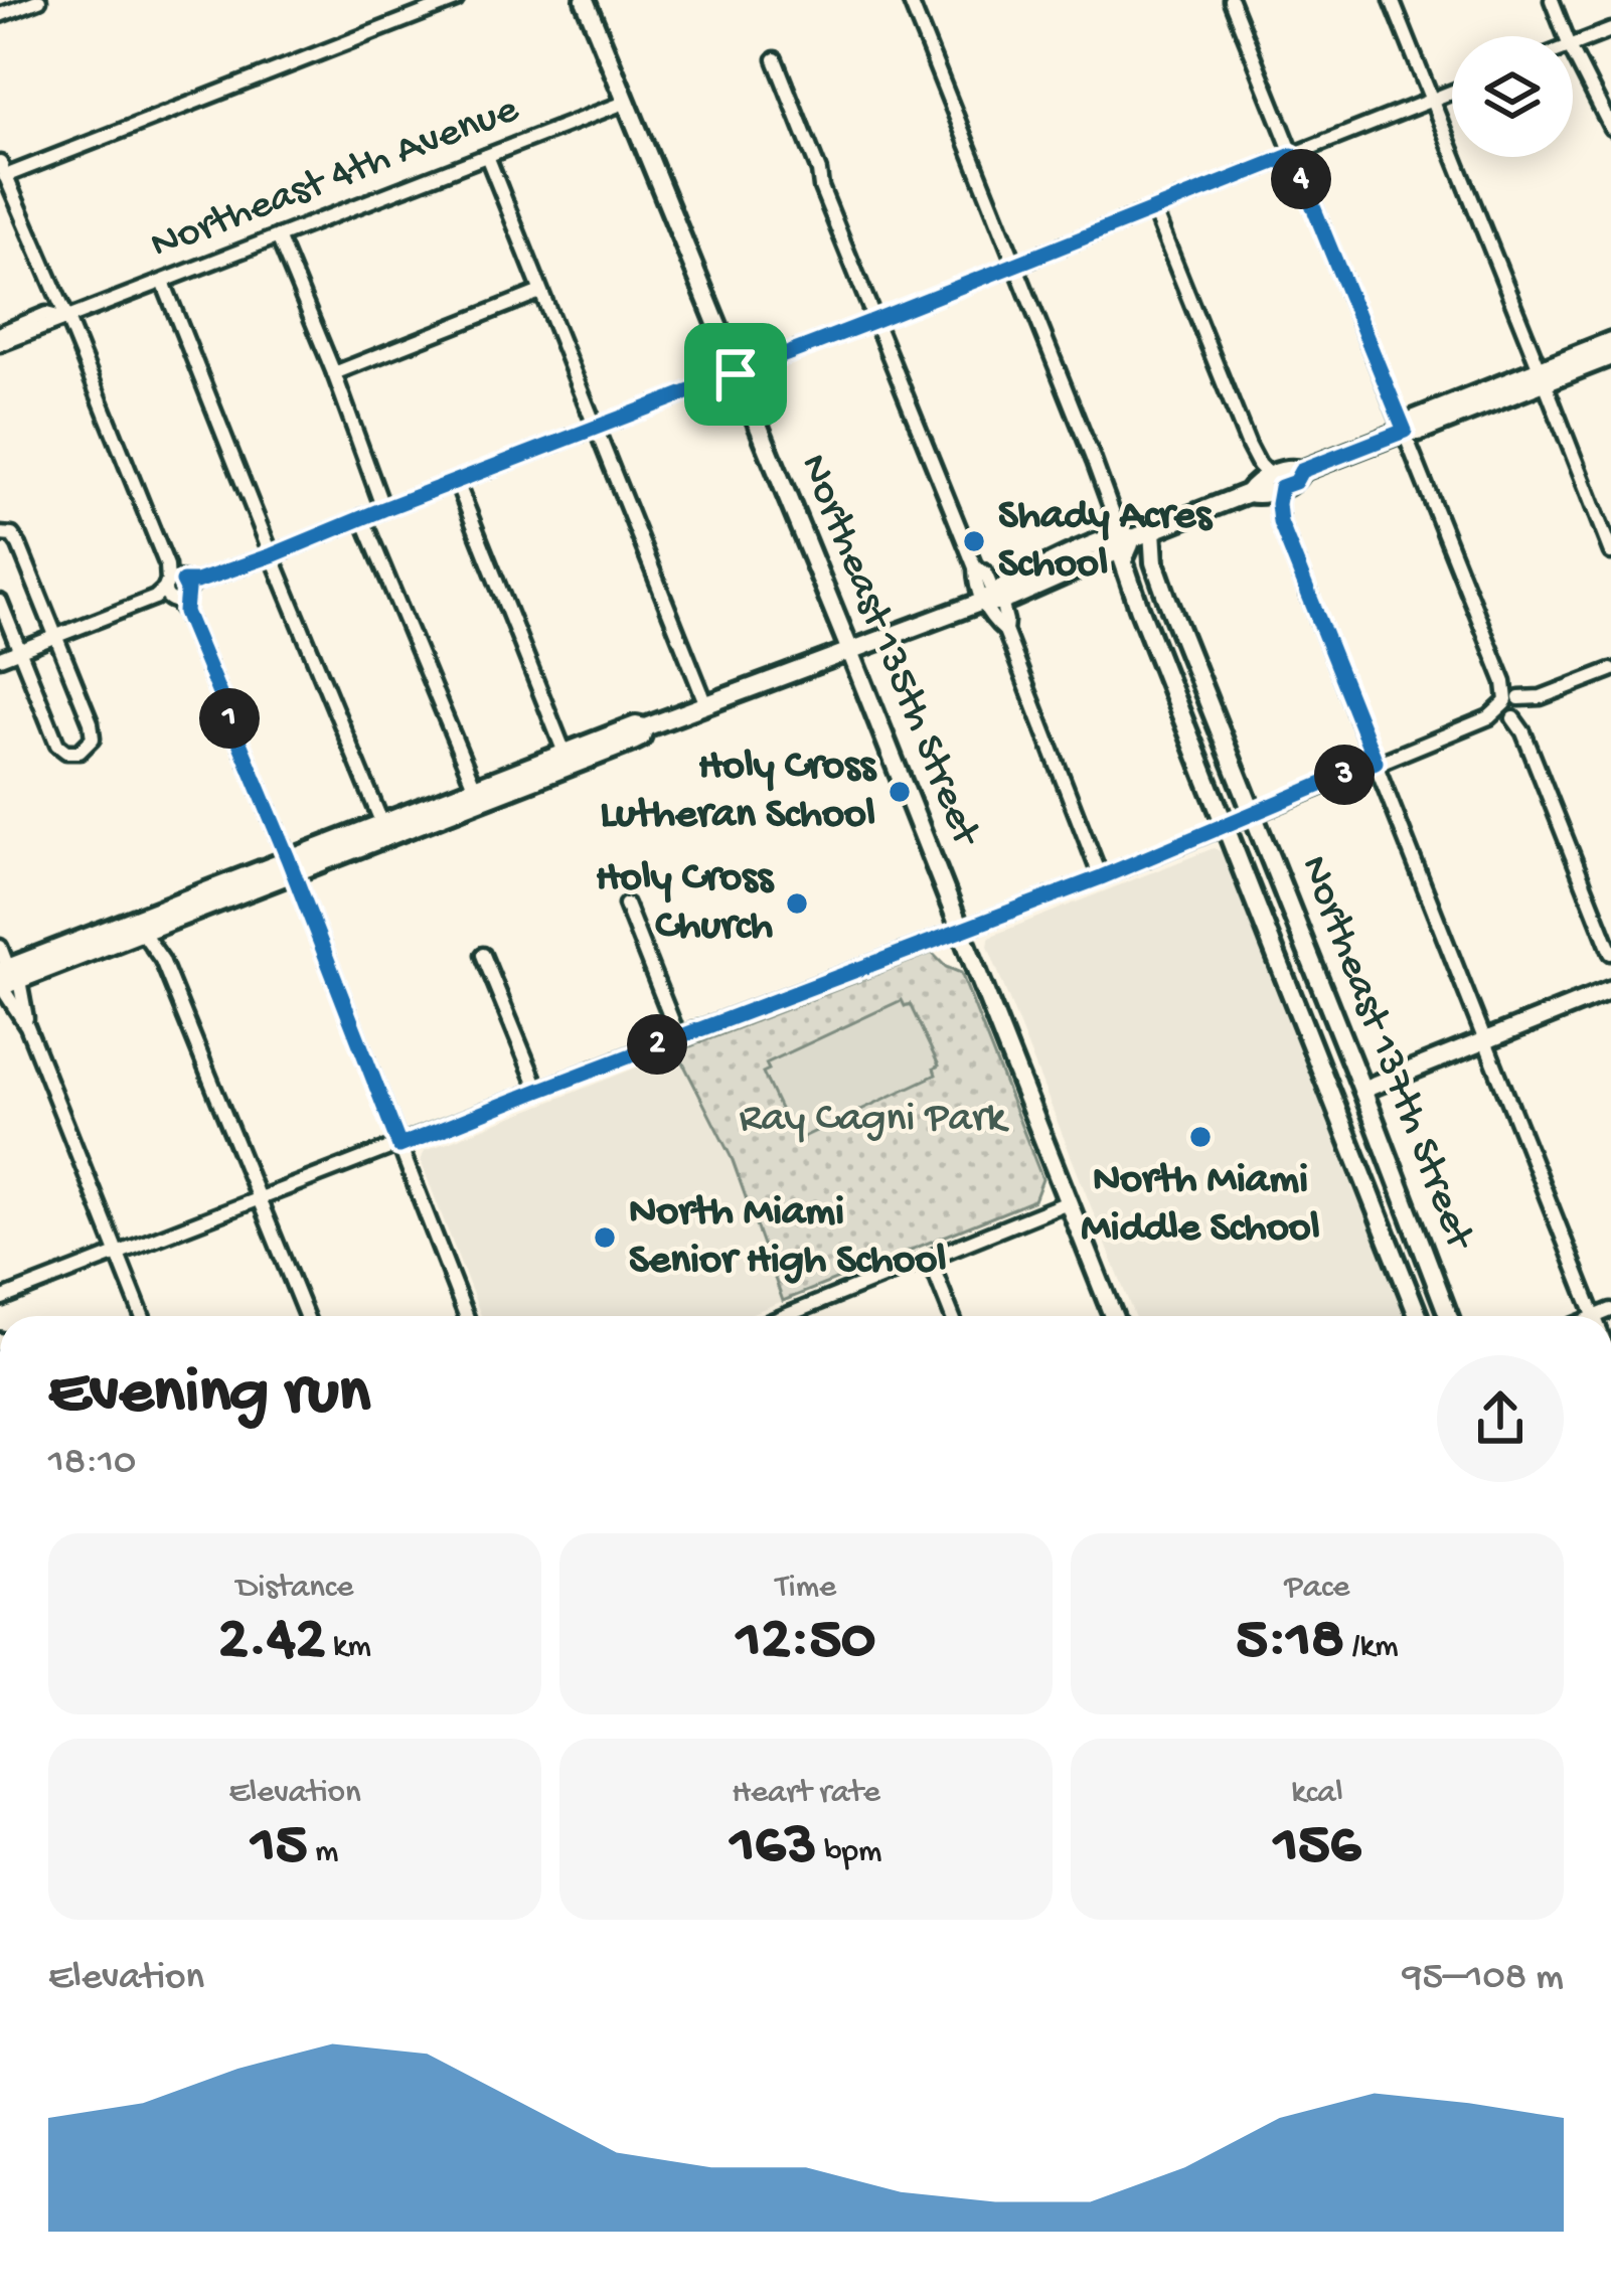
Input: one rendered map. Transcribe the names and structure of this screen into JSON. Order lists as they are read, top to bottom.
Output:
{
  "streets": {
    "main road": ["Northeast 135th Street", "Northeast 137th Street"],
    "street": ["Northeast 4th Avenue"]
  },
  "crossings": [
    ["Northeast 4th Avenue", "Northeast 135th Street"]
  ],
  "parks": ["Ray Cagni Park"],
  "places": [
    "Shady Acres School",
    "Holy Cross Lutheran School",
    "Holy Cross Church",
    "North Miami Middle School",
    "North Miami Senior High School"
  ],
  "page": {
    "pins": [
      "4",
      "1",
      "3",
      "2"
    ],
    "heading": ["Evening run", "18:10"],
    "stats": [
      ["Distance", "2.42 km"],
      ["Time", "12:50"],
      ["Pace", "5:18 /km"],
      ["Elevation", "15 m"],
      ["Heart rate", "163 bpm"],
      ["kcal", "156"]
    ],
    "chart": ["Elevation", "95–108 m"]
  }
}
